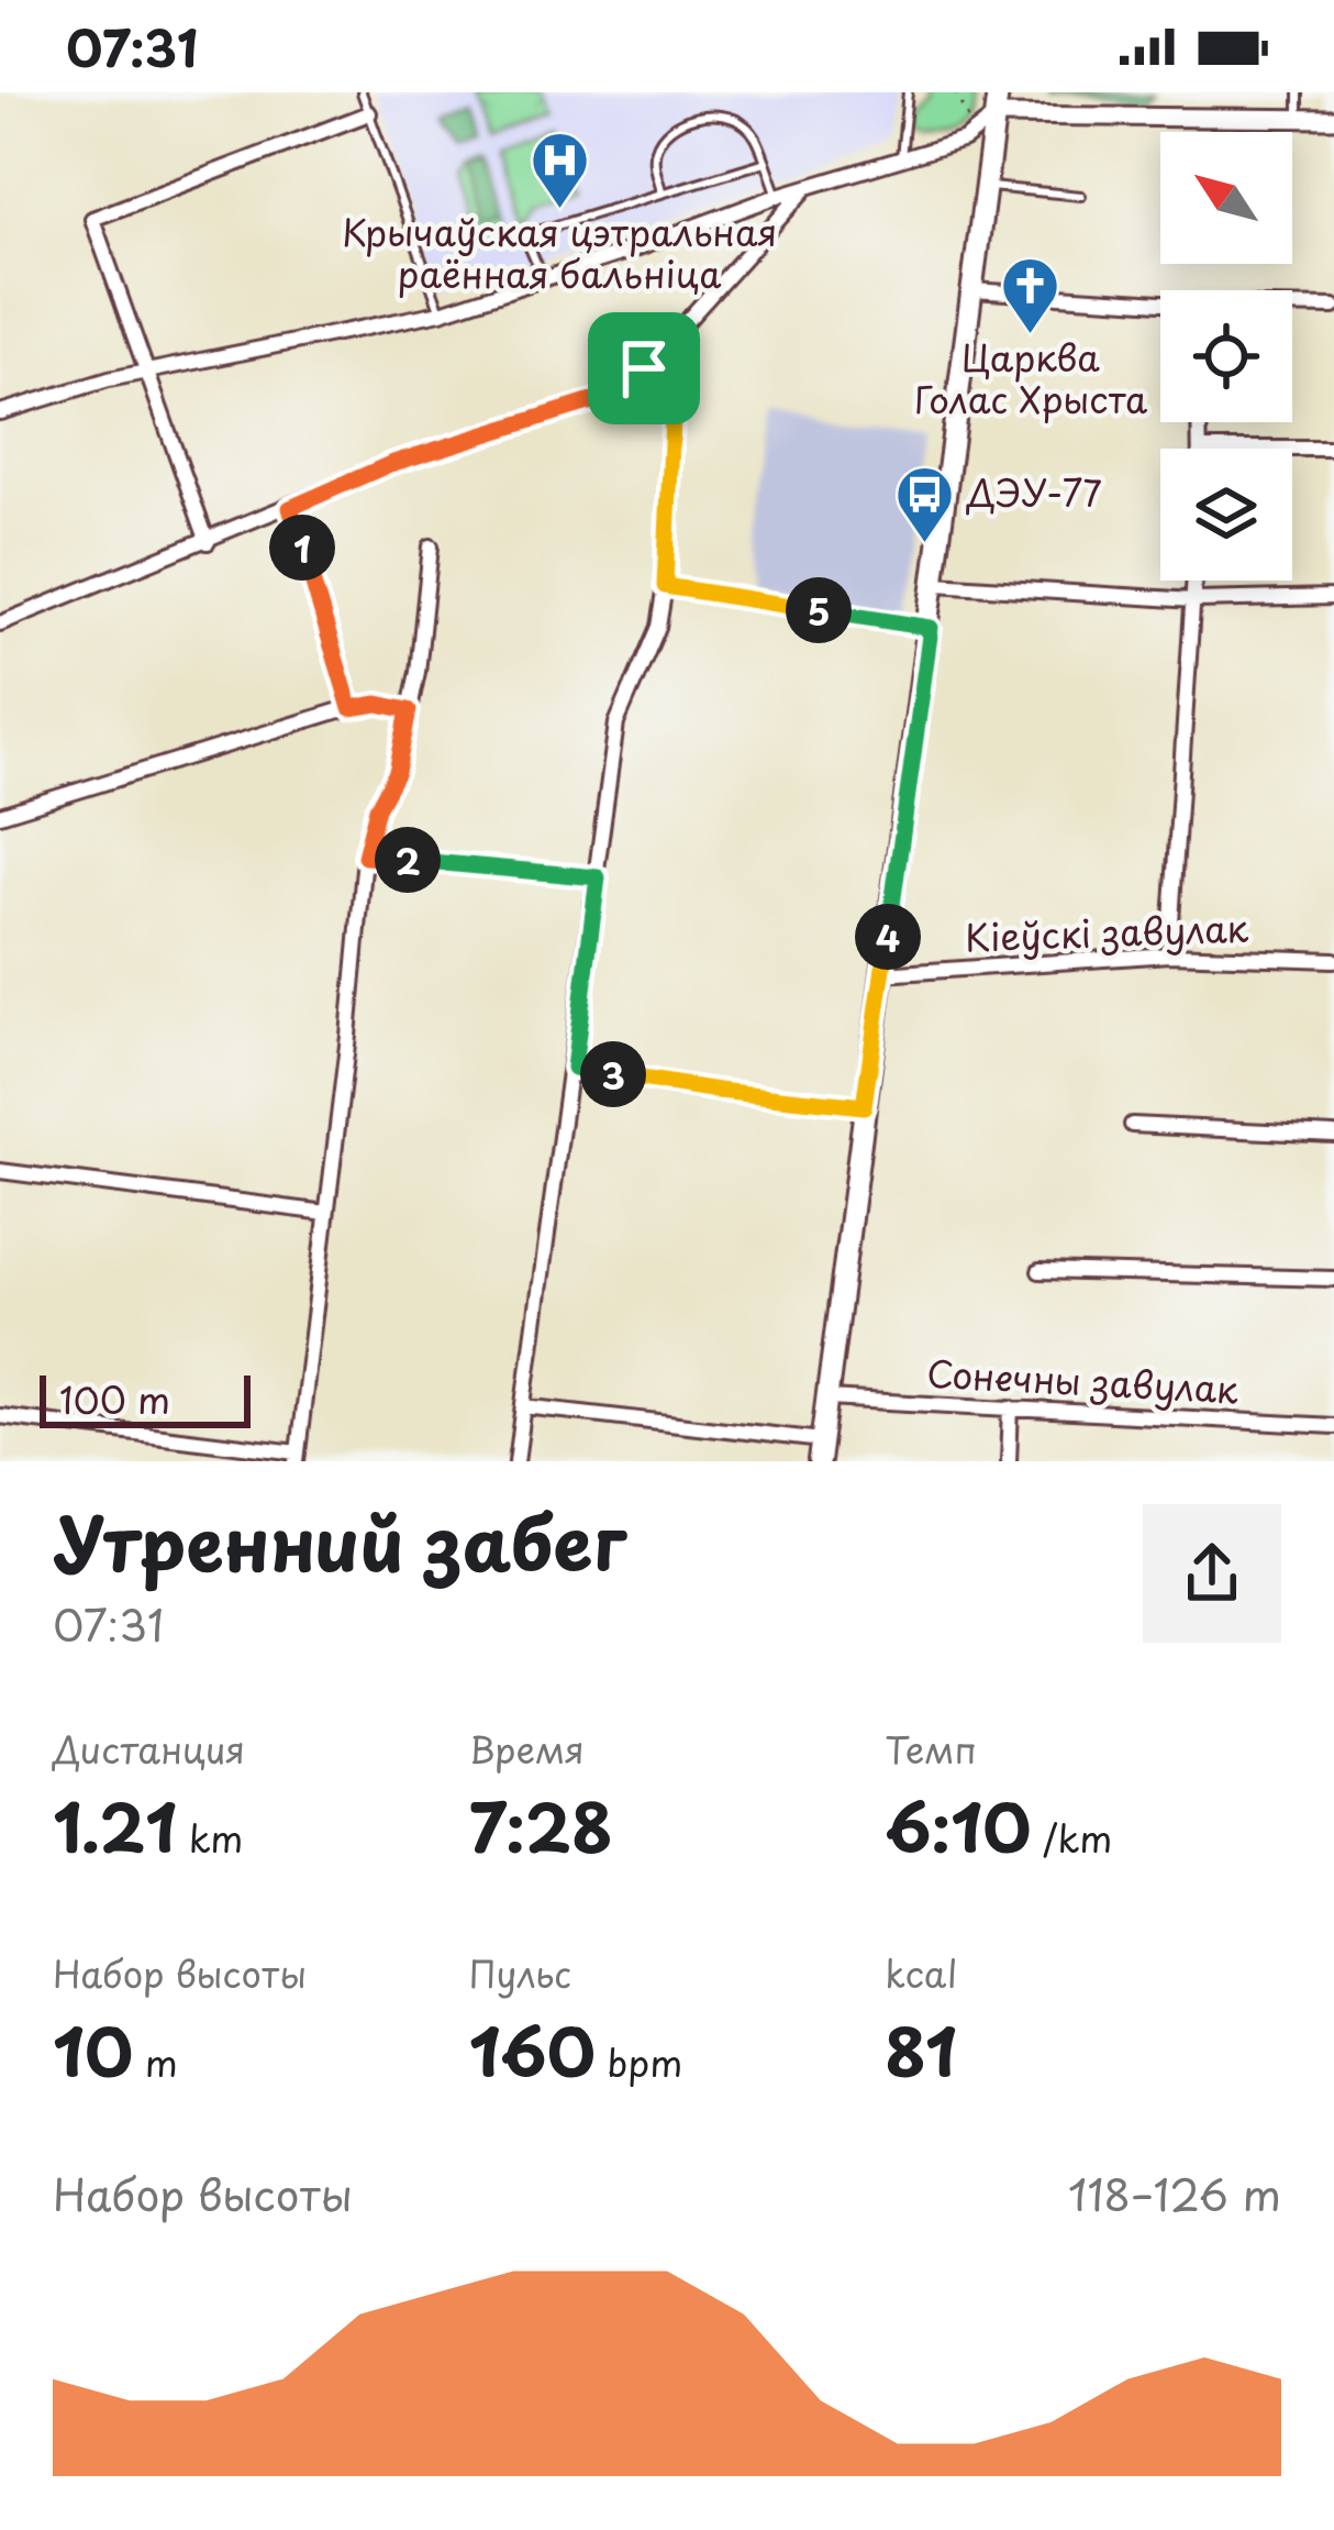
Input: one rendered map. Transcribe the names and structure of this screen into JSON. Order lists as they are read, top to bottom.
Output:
{
  "streets": {
    "street": ["Кіеўскі завулак", "Сонечны завулак"]
  },
  "places": {
    "hospital": ["Крычаўская цэтральная раённая бальніца"],
    "church": ["Царква Голас Хрыста"],
    "bus stop": ["ДЭУ-77"]
  },
  "scale_bar": "100 m",
  "north": "top left",
  "page": {
    "status": "07:31",
    "pins": [
      "1",
      "5",
      "2",
      "4",
      "3"
    ],
    "scale": "100 m",
    "heading": ["Утренний забег", "07:31"],
    "stats": [
      ["Дистанция", "1.21 km"],
      ["Время", "7:28"],
      ["Темп", "6:10 /km"],
      ["Набор высоты", "10 m"],
      ["Пульс", "160 bpm"],
      ["kcal", "81"]
    ],
    "chart": ["Набор высоты", "118–126 m"]
  }
}
